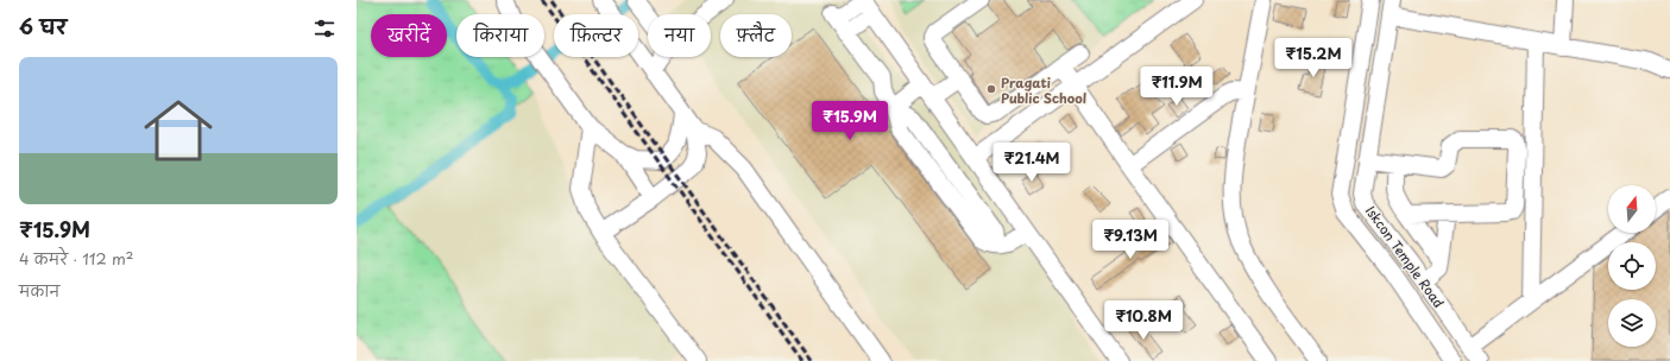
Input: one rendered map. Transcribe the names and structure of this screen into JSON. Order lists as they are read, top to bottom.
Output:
{
  "streets": {
    "street": ["Iskcon Temple Road"]
  },
  "places": ["Pragati Public School"],
  "north": "top",
  "page": {
    "heading": "6 घर",
    "chip": [
      "खरीदें",
      "किराया",
      "फ़िल्टर",
      "नया",
      "फ़्लैट"
    ],
    "price": [
      "₹15.2M",
      "₹11.9M",
      "₹15.9M",
      "₹21.4M",
      "₹9.13M",
      "₹10.8M"
    ],
    "list": [
      {
        "name": "₹15.9M",
        "note": "4 कमरे · 112 m² · मकान"
      }
    ]
  }
}
